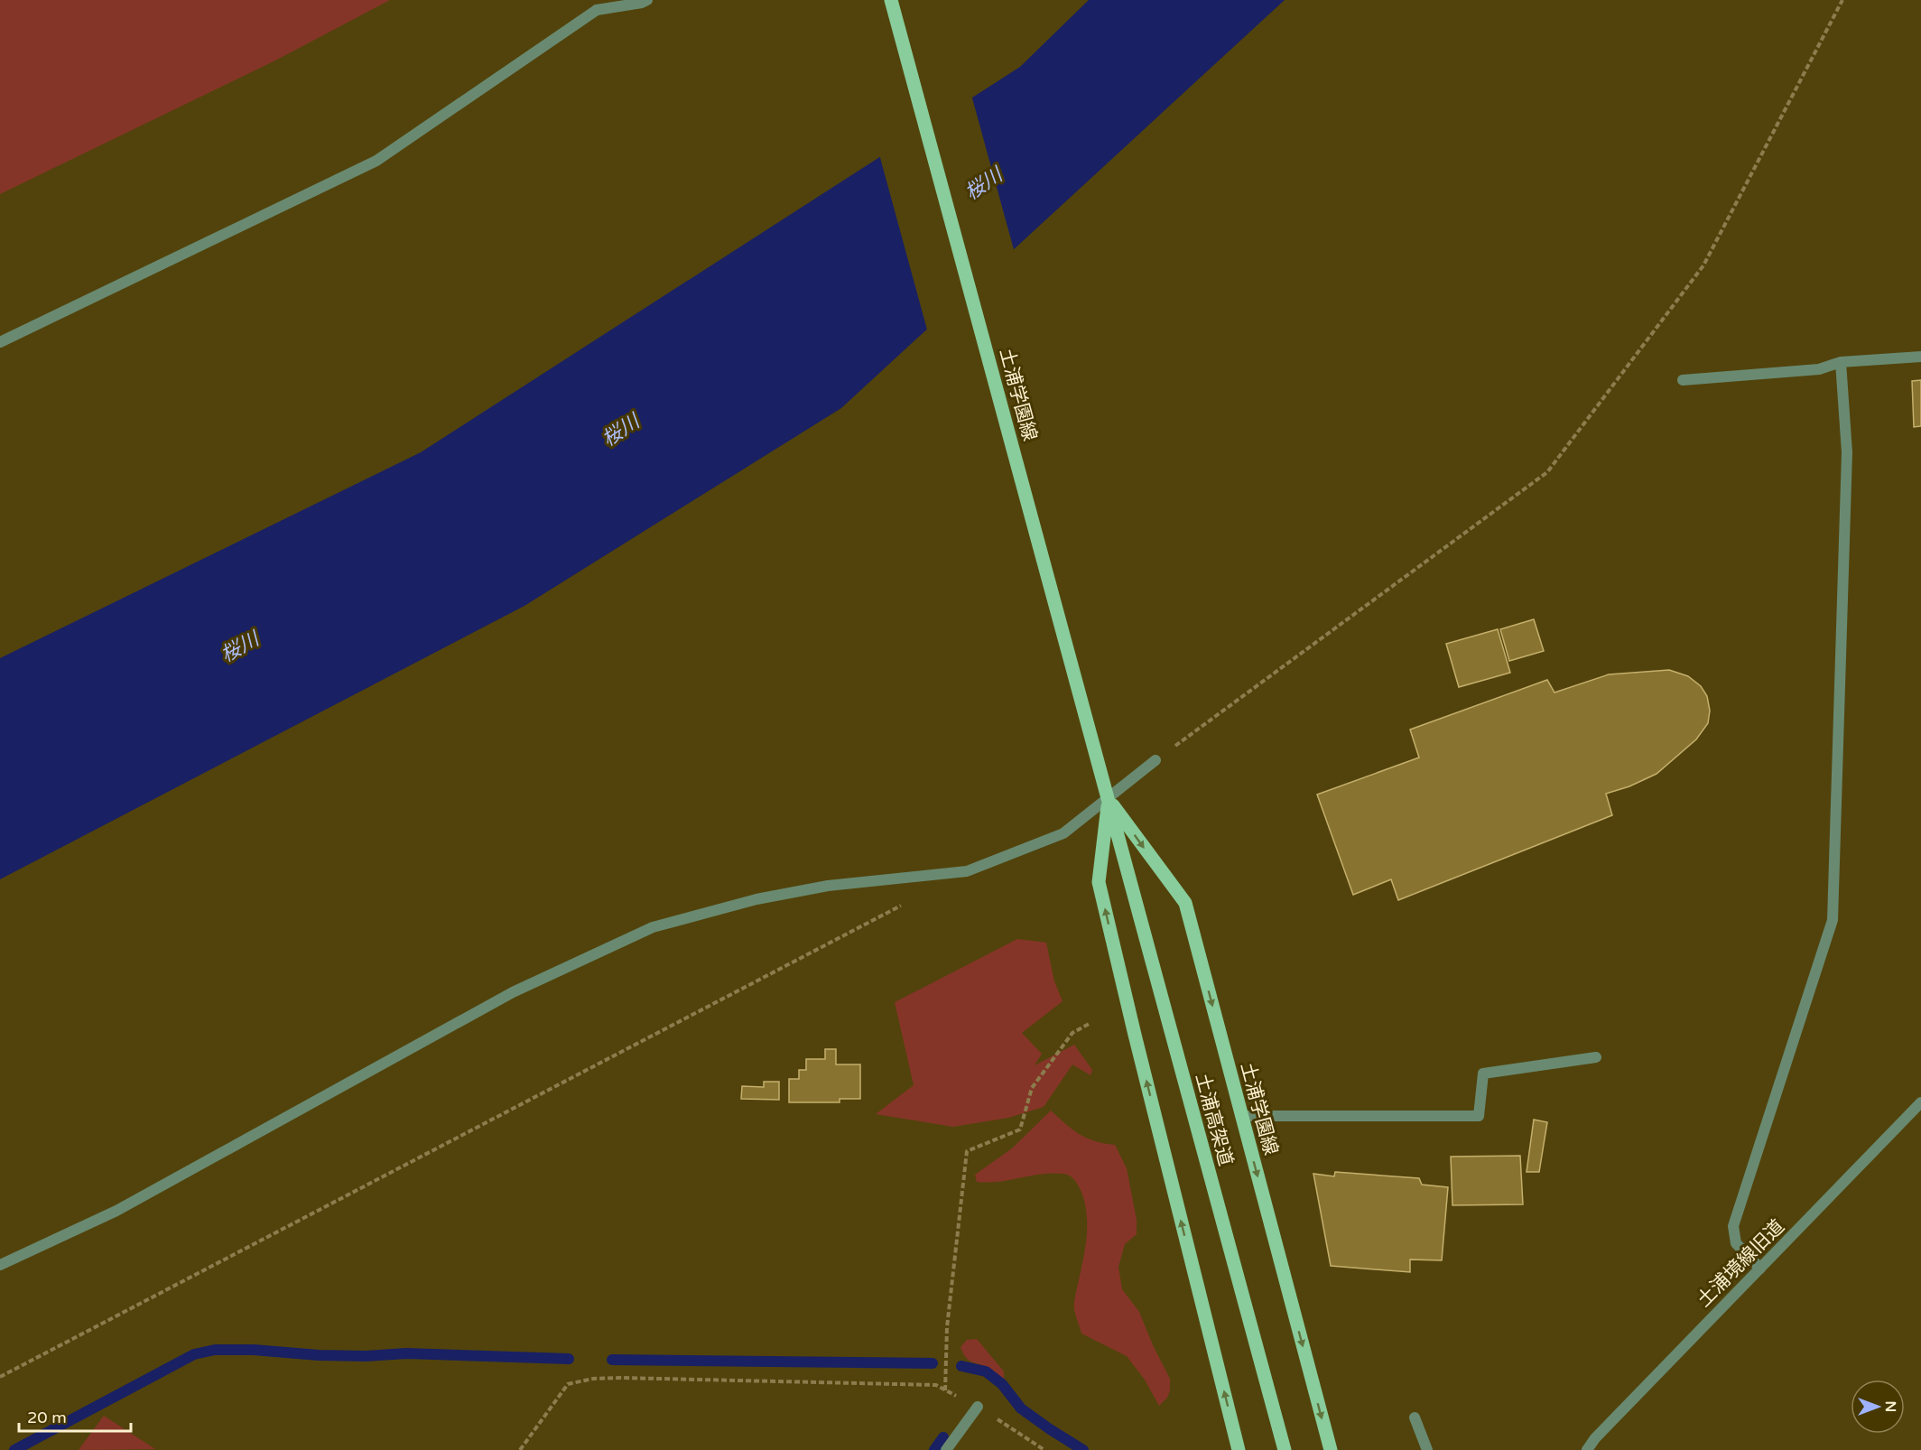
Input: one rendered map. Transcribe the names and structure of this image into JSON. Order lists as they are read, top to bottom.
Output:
{
  "streets": {
    "main road": ["土浦学園線", "土浦高架道"],
    "street": ["土浦境線旧道"]
  },
  "crossings": [
    ["土浦学園線", "土浦高架道"]
  ],
  "water": ["桜川"],
  "scale_bar": "20 m",
  "north": "right"
}
